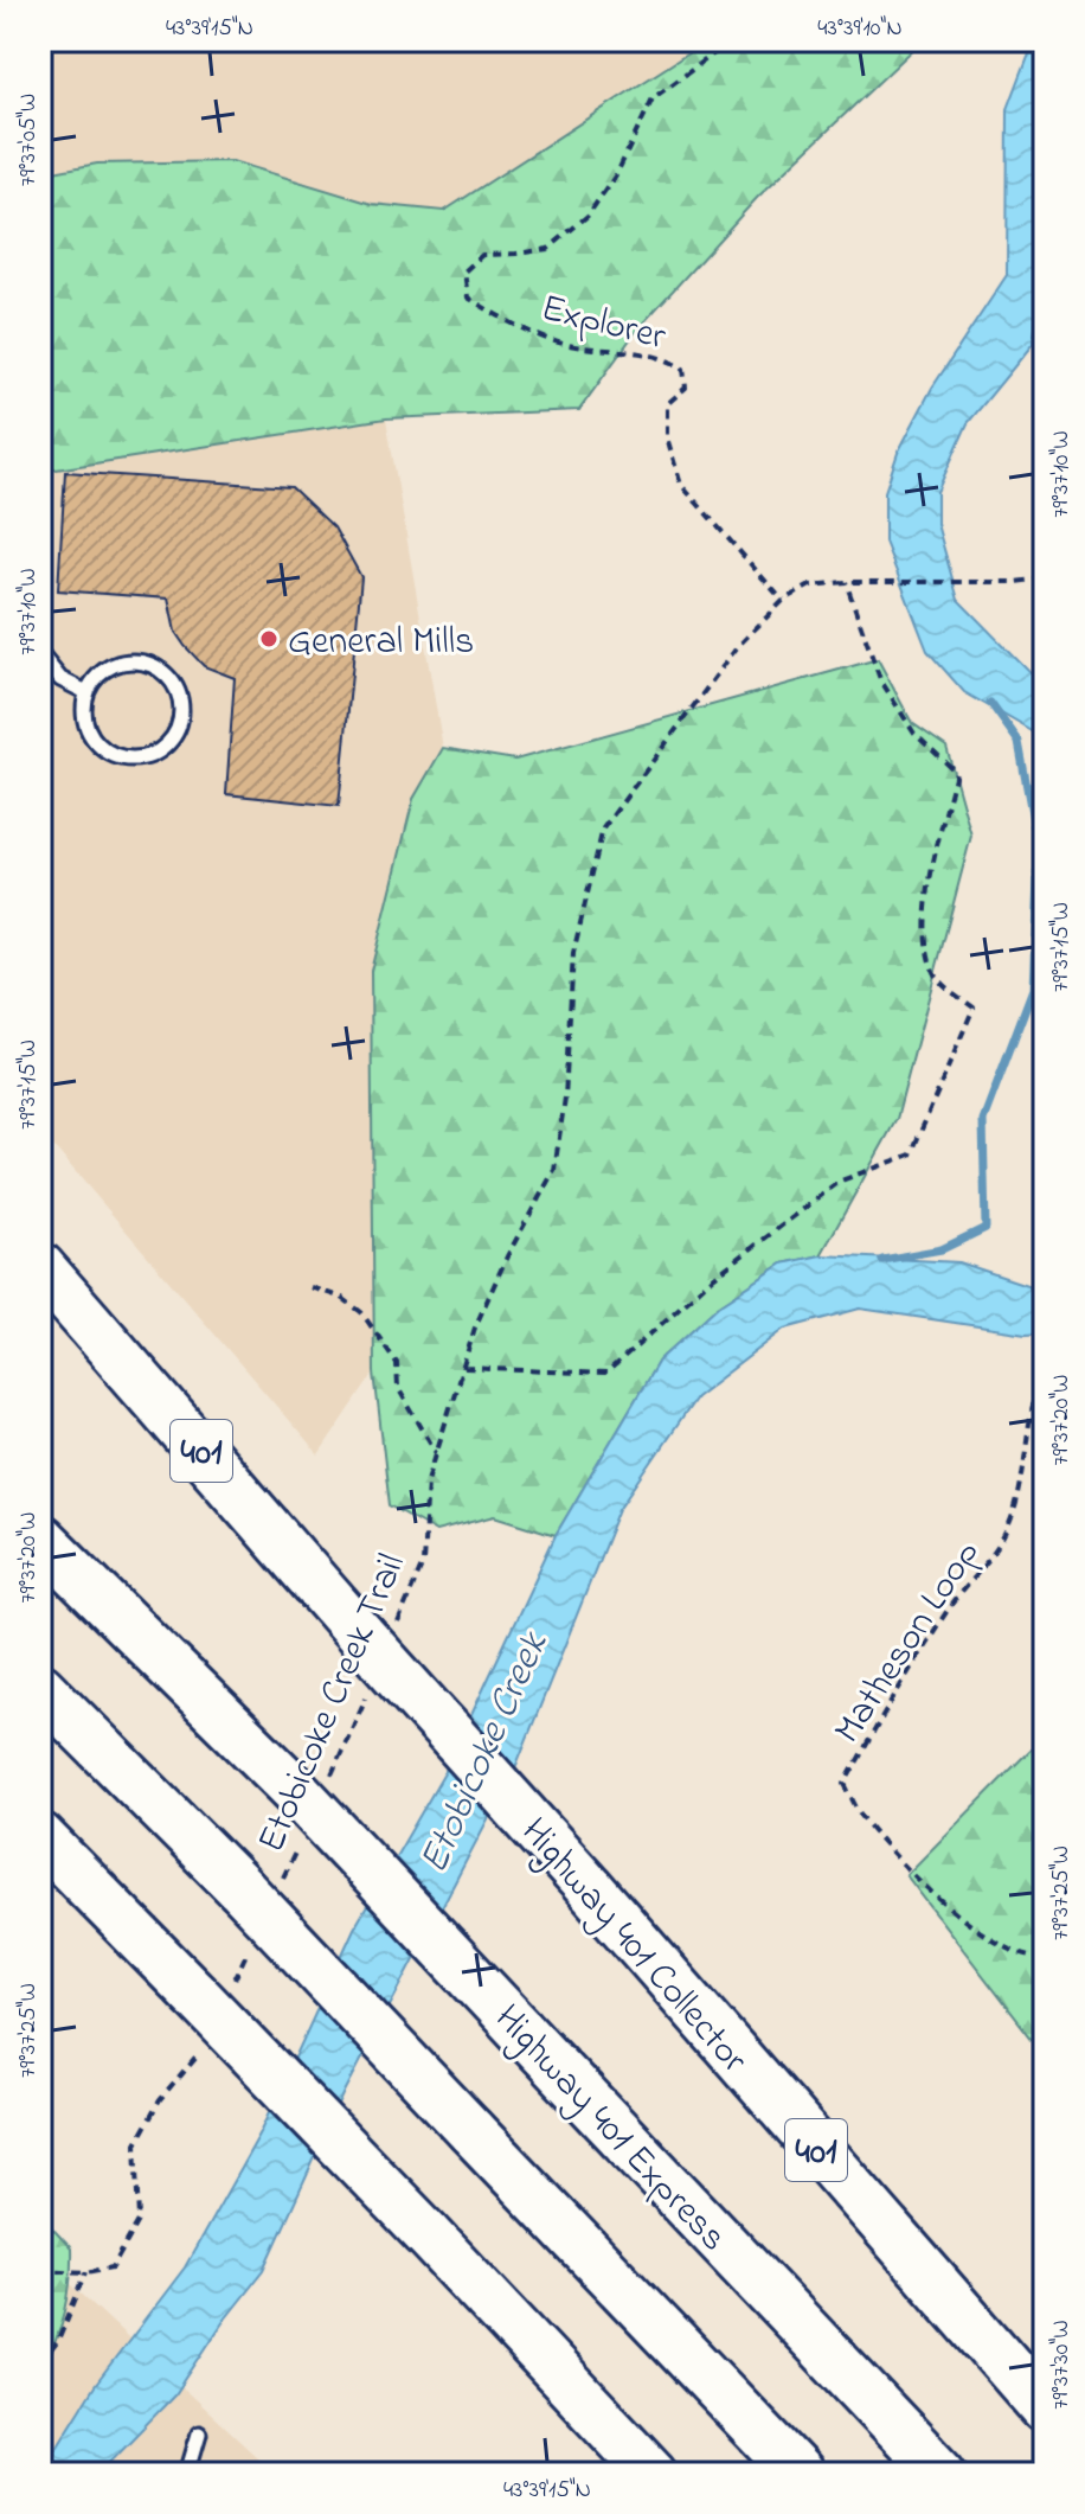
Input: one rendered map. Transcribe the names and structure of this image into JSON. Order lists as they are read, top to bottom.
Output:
{
  "streets": {
    "highway": ["401", "Highway 401 Collector", "Highway 401 Express"],
    "path": ["Explorer", "Matheson Loop", "Etobicoke Creek Trail"]
  },
  "crossings": [
    ["Explorer", "Etobicoke Creek Trail"],
    ["Etobicoke Creek Trail", "Highway 401 Collector"],
    ["Etobicoke Creek Trail", "Highway 401 Express"]
  ],
  "water": ["Etobicoke Creek"],
  "places": ["General Mills"],
  "coordinates": [
    "43°39'15\"N",
    "43°39'10\"N",
    "79°37'05\"W",
    "79°37'10\"W",
    "79°37'15\"W",
    "79°37'20\"W",
    "79°37'25\"W",
    "79°37'30\"W"
  ]
}
